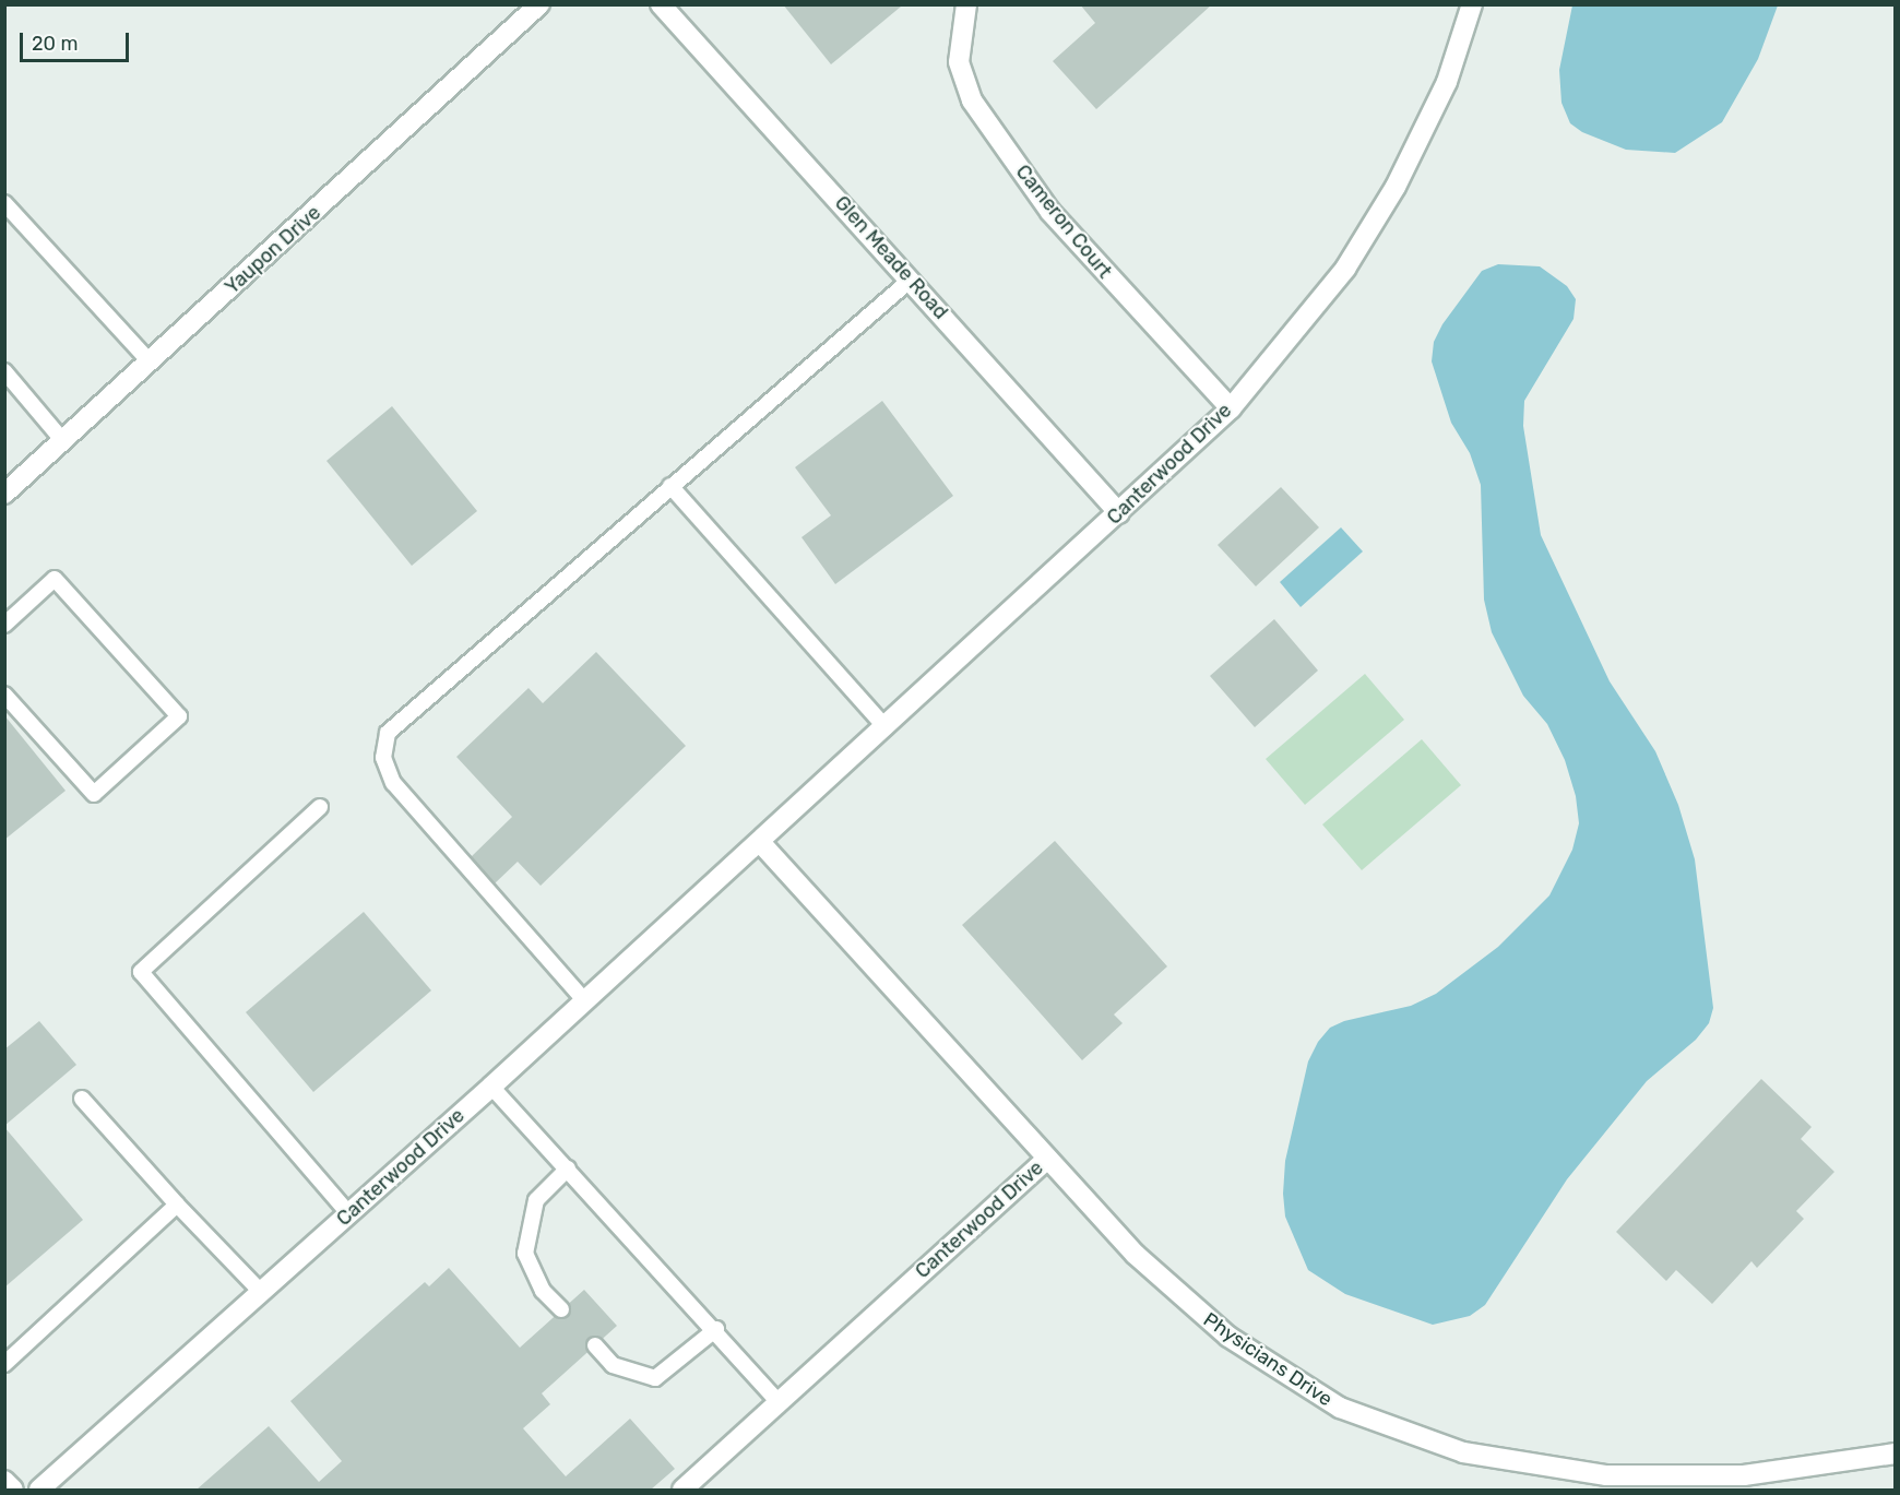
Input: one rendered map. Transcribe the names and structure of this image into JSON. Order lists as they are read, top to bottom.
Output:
{
  "streets": {
    "street": [
      "Cameron Court",
      "Yaupon Drive",
      "Glen Meade Road",
      "Canterwood Drive",
      "Physicians Drive"
    ]
  },
  "crossings": [
    ["Cameron Court", "Canterwood Drive"],
    ["Glen Meade Road", "Canterwood Drive"],
    ["Canterwood Drive", "Physicians Drive"]
  ],
  "scale_bar": "20 m"
}
